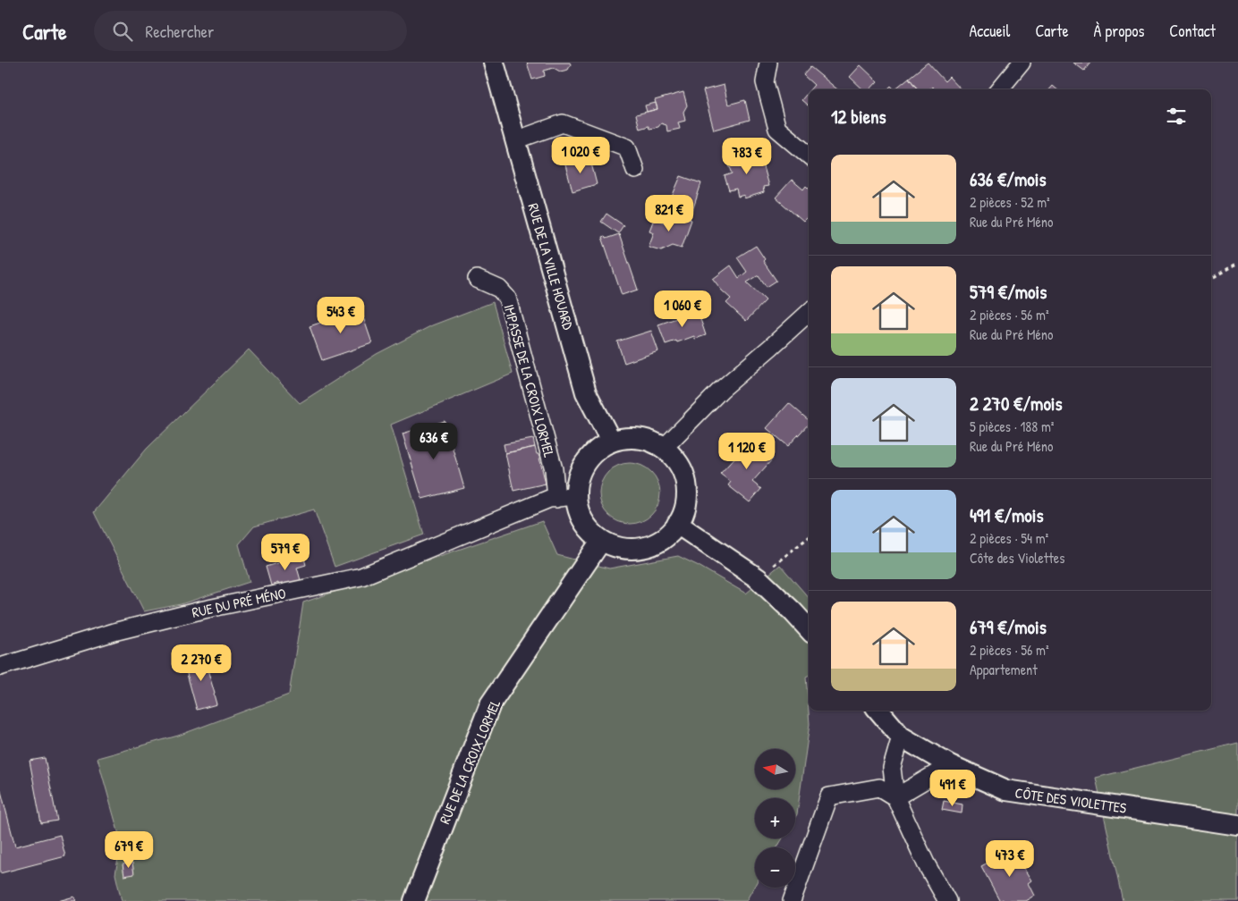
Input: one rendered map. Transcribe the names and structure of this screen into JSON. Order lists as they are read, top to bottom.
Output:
{
  "streets": {
    "street": [
      "RUE DE LA VILLE HOUARD",
      "IMPASSE DE LA CROIX LORMEL",
      "RUE DU PRÉ MÉNO",
      "RUE DE LA CROIX LORMEL",
      "CÔTE DES VIOLETTES"
    ]
  },
  "crossings": [
    ["RUE DE LA VILLE HOUARD", "IMPASSE DE LA CROIX LORMEL"],
    ["RUE DE LA VILLE HOUARD", "RUE DU PRÉ MÉNO"],
    ["RUE DE LA VILLE HOUARD", "RUE DE LA CROIX LORMEL"],
    ["IMPASSE DE LA CROIX LORMEL", "RUE DU PRÉ MÉNO"],
    ["IMPASSE DE LA CROIX LORMEL", "RUE DE LA CROIX LORMEL"],
    ["RUE DU PRÉ MÉNO", "RUE DE LA CROIX LORMEL"]
  ],
  "north": "left",
  "page": {
    "header": "Carte",
    "search": "Rechercher",
    "nav": [
      "Accueil",
      "Carte",
      "À propos",
      "Contact"
    ],
    "heading": "12 biens",
    "price": [
      "1 020 €",
      "783 €",
      "821 €",
      "1 060 €",
      "543 €",
      "636 €",
      "1 120 €",
      "579 €",
      "2 270 €",
      "491 €",
      "679 €",
      "473 €"
    ],
    "list": [
      {
        "name": "636 €/mois",
        "note": "2 pièces · 52 m² · Rue du Pré Méno"
      },
      {
        "name": "579 €/mois",
        "note": "2 pièces · 56 m² · Rue du Pré Méno"
      },
      {
        "name": "2 270 €/mois",
        "note": "5 pièces · 188 m² · Rue du Pré Méno"
      },
      {
        "name": "491 €/mois",
        "note": "2 pièces · 54 m² · Côte des Violettes"
      },
      {
        "name": "679 €/mois",
        "note": "2 pièces · 56 m² · Appartement"
      }
    ],
    "map_buttons": ["+", "−"]
  }
}
